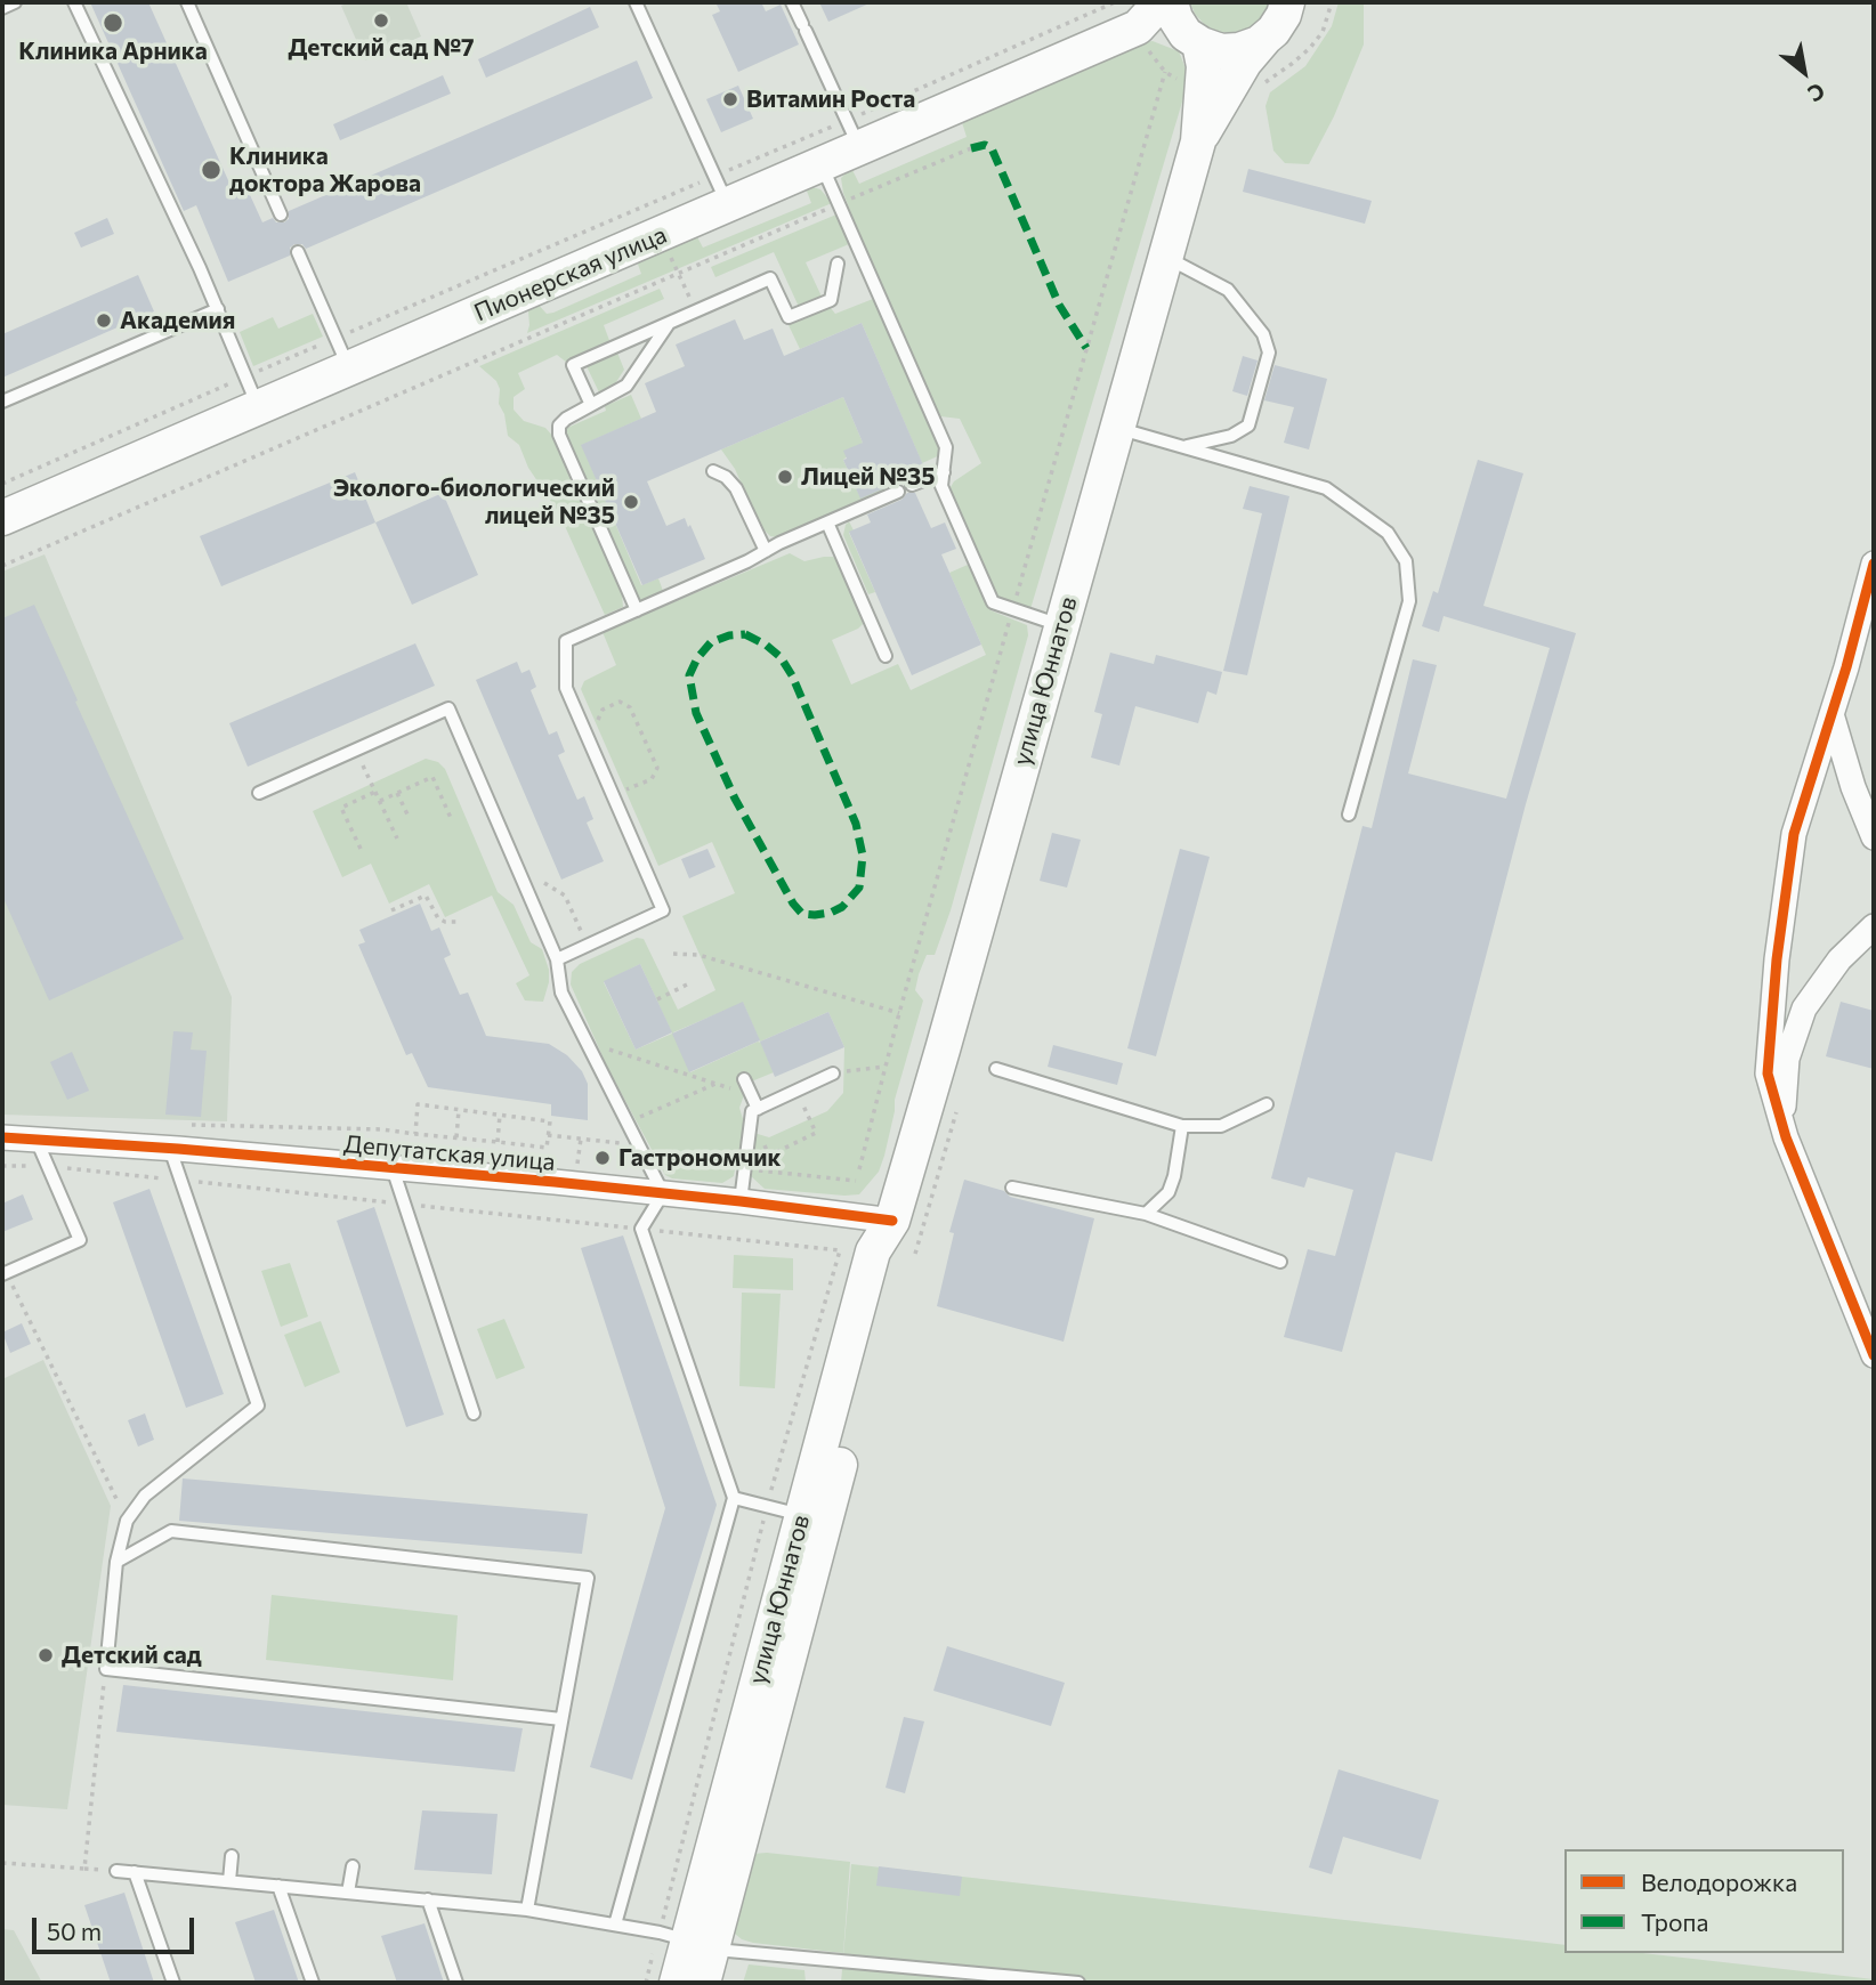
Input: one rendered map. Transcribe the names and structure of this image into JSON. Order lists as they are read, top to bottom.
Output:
{
  "streets": {
    "main road": ["Пионерская улица", "улица Юннатов"],
    "street": ["Депутатская улица"]
  },
  "crossings": [
    ["улица Юннатов", "Депутатская улица"]
  ],
  "places": [
    "Детский сад №7",
    "Клиника Арника",
    "Витамин Роста",
    "Клиника доктора Жарова",
    "Академия",
    "Лицей №35",
    "Эколого-биологический лицей №35",
    "Гастрономчик",
    "Детский сад"
  ],
  "legend": ["Велодорожка", "Тропа"],
  "scale_bar": "50 m",
  "north": "bottom right"
}
